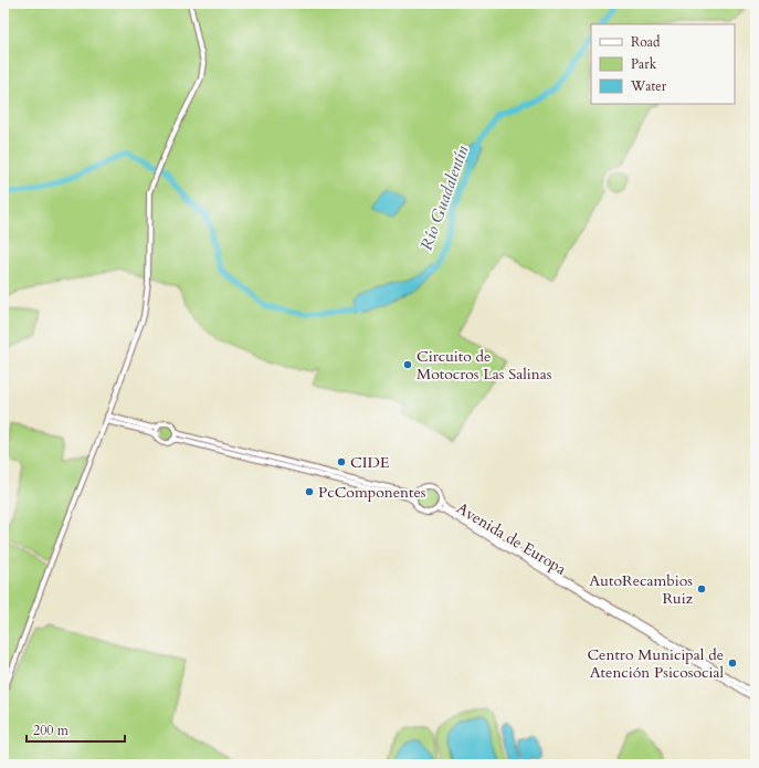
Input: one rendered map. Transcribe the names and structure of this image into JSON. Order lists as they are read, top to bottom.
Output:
{
  "streets": {
    "street": ["Avenida de Europa"]
  },
  "water": ["Río Guadalentín"],
  "places": [
    "Circuito de Motocros Las Salinas",
    "CIDE",
    "PcComponentes",
    "AutoRecambios Ruiz",
    "Centro Municipal de Atención Psicosocial"
  ],
  "legend": ["Road", "Park", "Water"],
  "scale_bar": "200 m"
}
